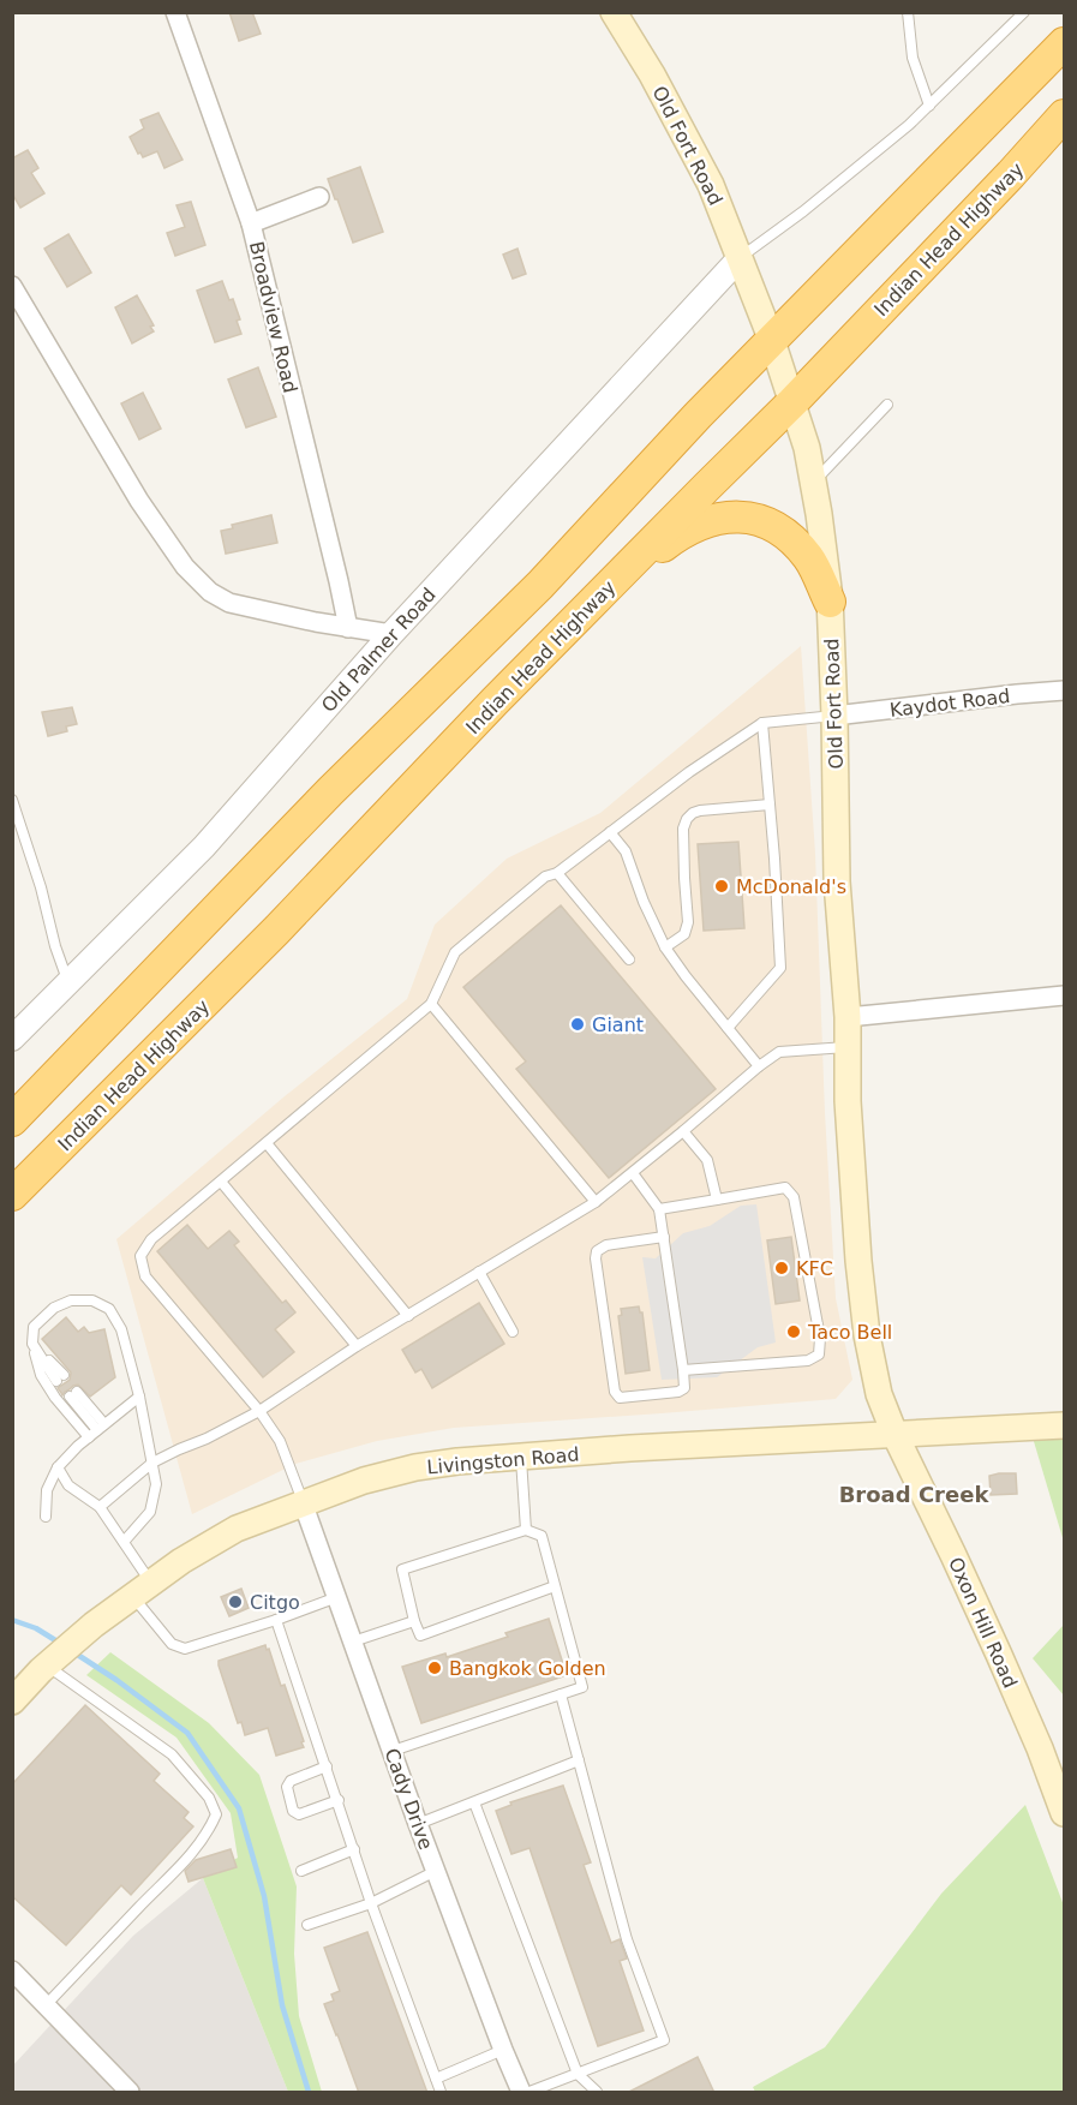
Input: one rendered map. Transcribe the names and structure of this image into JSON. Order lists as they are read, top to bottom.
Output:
{
  "streets": {
    "highway": ["Indian Head Highway"],
    "main road": ["Old Fort Road", "Livingston Road", "Oxon Hill Road"],
    "street": [
      "Broadview Road",
      "Old Palmer Road",
      "Kaydot Road",
      "Cady Drive"
    ]
  },
  "crossings": [
    ["Old Fort Road", "Indian Head Highway"],
    ["Old Fort Road", "Old Palmer Road"],
    ["Old Fort Road", "Kaydot Road"],
    ["Old Fort Road", "Livingston Road"],
    ["Old Fort Road", "Oxon Hill Road"],
    ["Livingston Road", "Oxon Hill Road"],
    ["Livingston Road", "Cady Drive"]
  ],
  "districts": ["Broad Creek"],
  "places": [
    "McDonald's",
    "Giant",
    "KFC",
    "Taco Bell",
    "Citgo",
    "Bangkok Golden"
  ]
}
